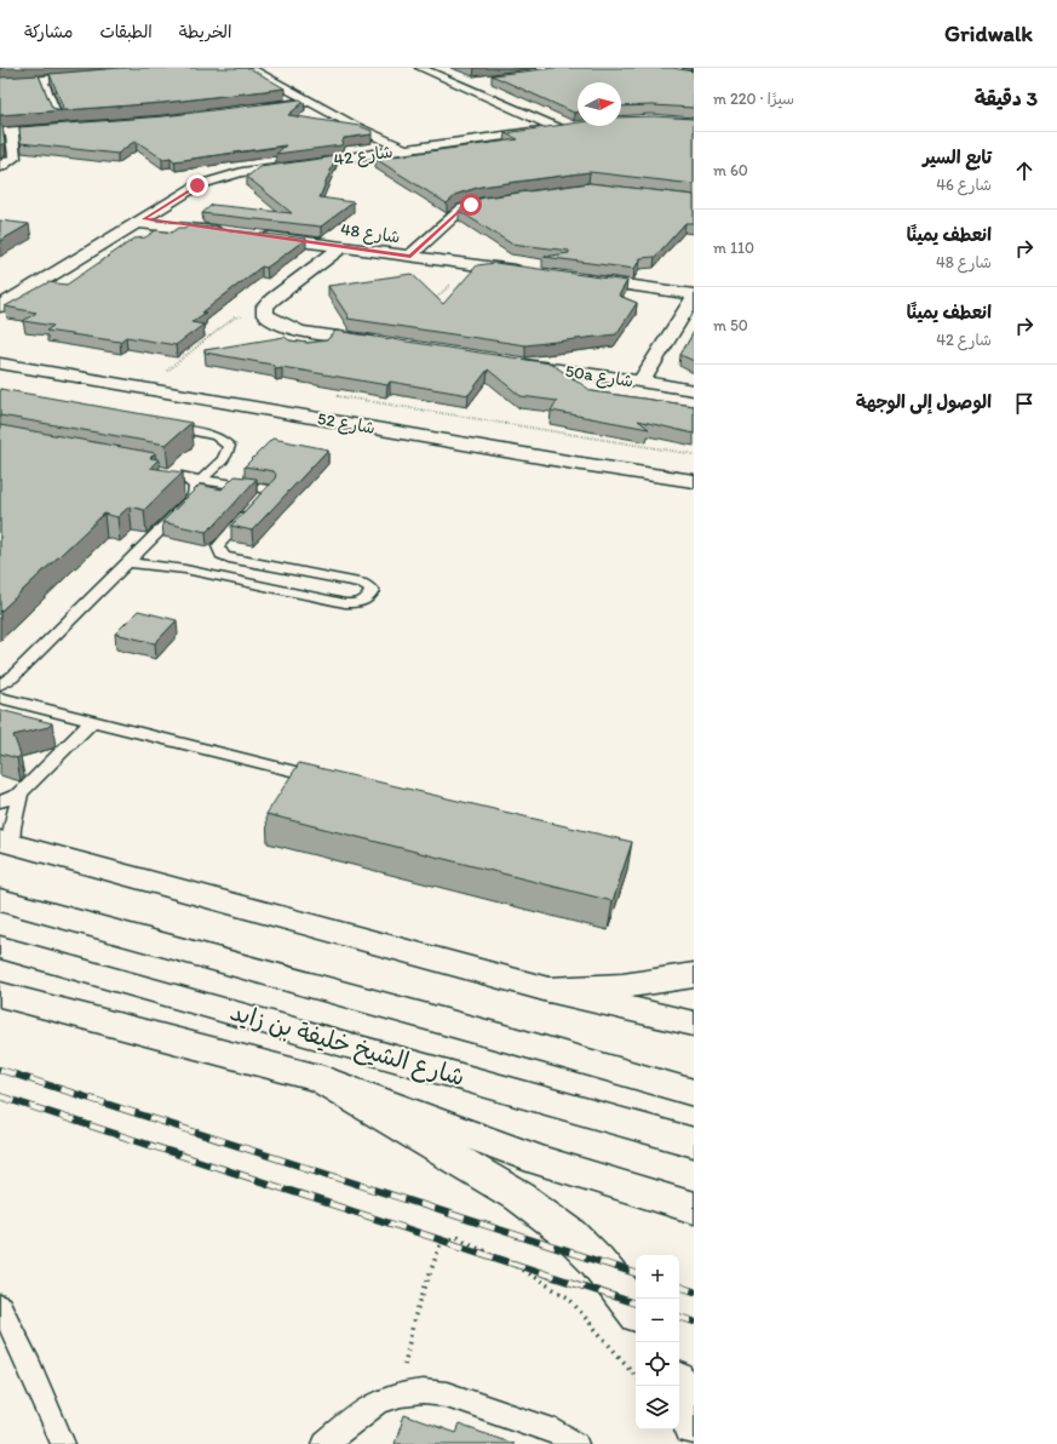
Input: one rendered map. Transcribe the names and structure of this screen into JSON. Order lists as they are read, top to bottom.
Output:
{
  "streets": {
    "street": [
      "شارع 42",
      "شارع 48",
      "50a شارع",
      "شارع 52",
      "شارع الشيخ خليفة بن زايد"
    ]
  },
  "north": "right",
  "page": {
    "header": "Gridwalk",
    "nav": ["الخريطة", "الطبقات", "مشاركة"],
    "heading": ["3 دقيقة", "سيرًا · 220 m"],
    "list": [
      ["تابع السير", "شارع 46", "60 m"],
      ["انعطف يمينًا", "شارع 48", "110 m"],
      ["انعطف يمينًا", "شارع 42", "50 m"],
      "الوصول إلى الوجهة"
    ],
    "map_buttons": ["+", "−"]
  }
}
